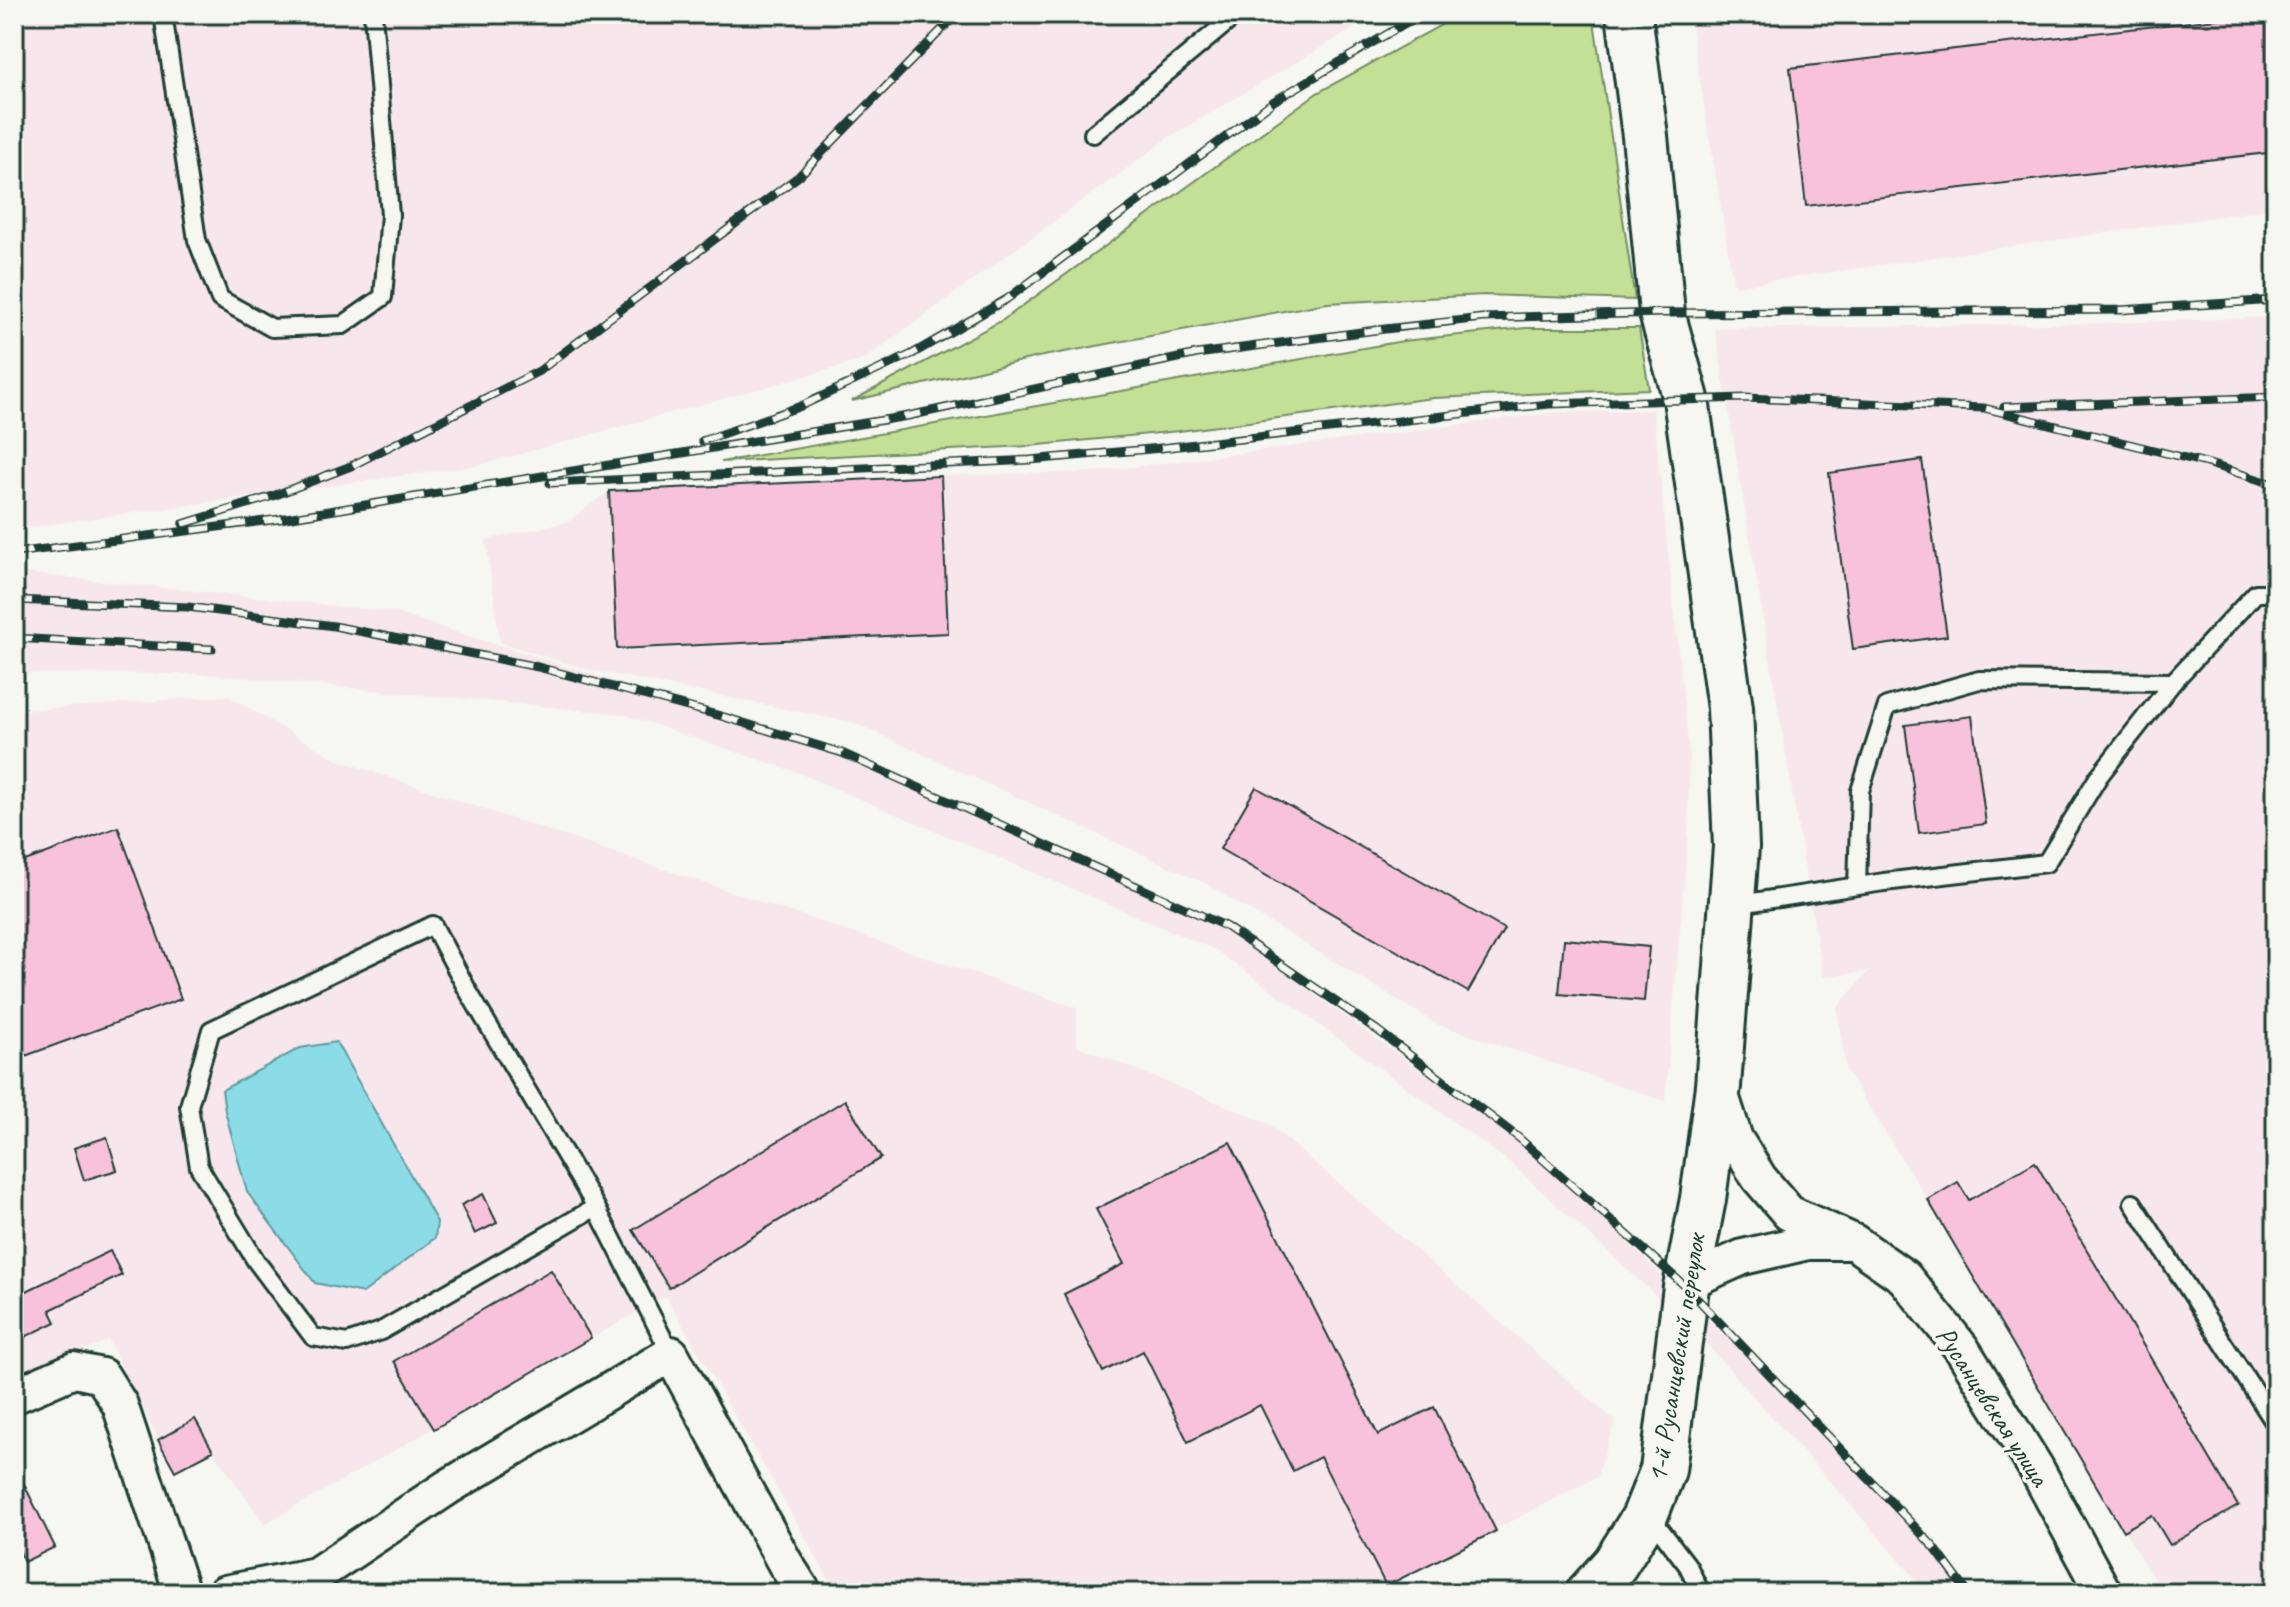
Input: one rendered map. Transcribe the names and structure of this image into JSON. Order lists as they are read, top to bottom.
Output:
{
  "streets": {
    "street": ["1-й Русанцевский переулок", "Русанцевская улица"]
  },
  "crossings": [
    ["1-й Русанцевский переулок", "Русанцевская улица"]
  ]
}
